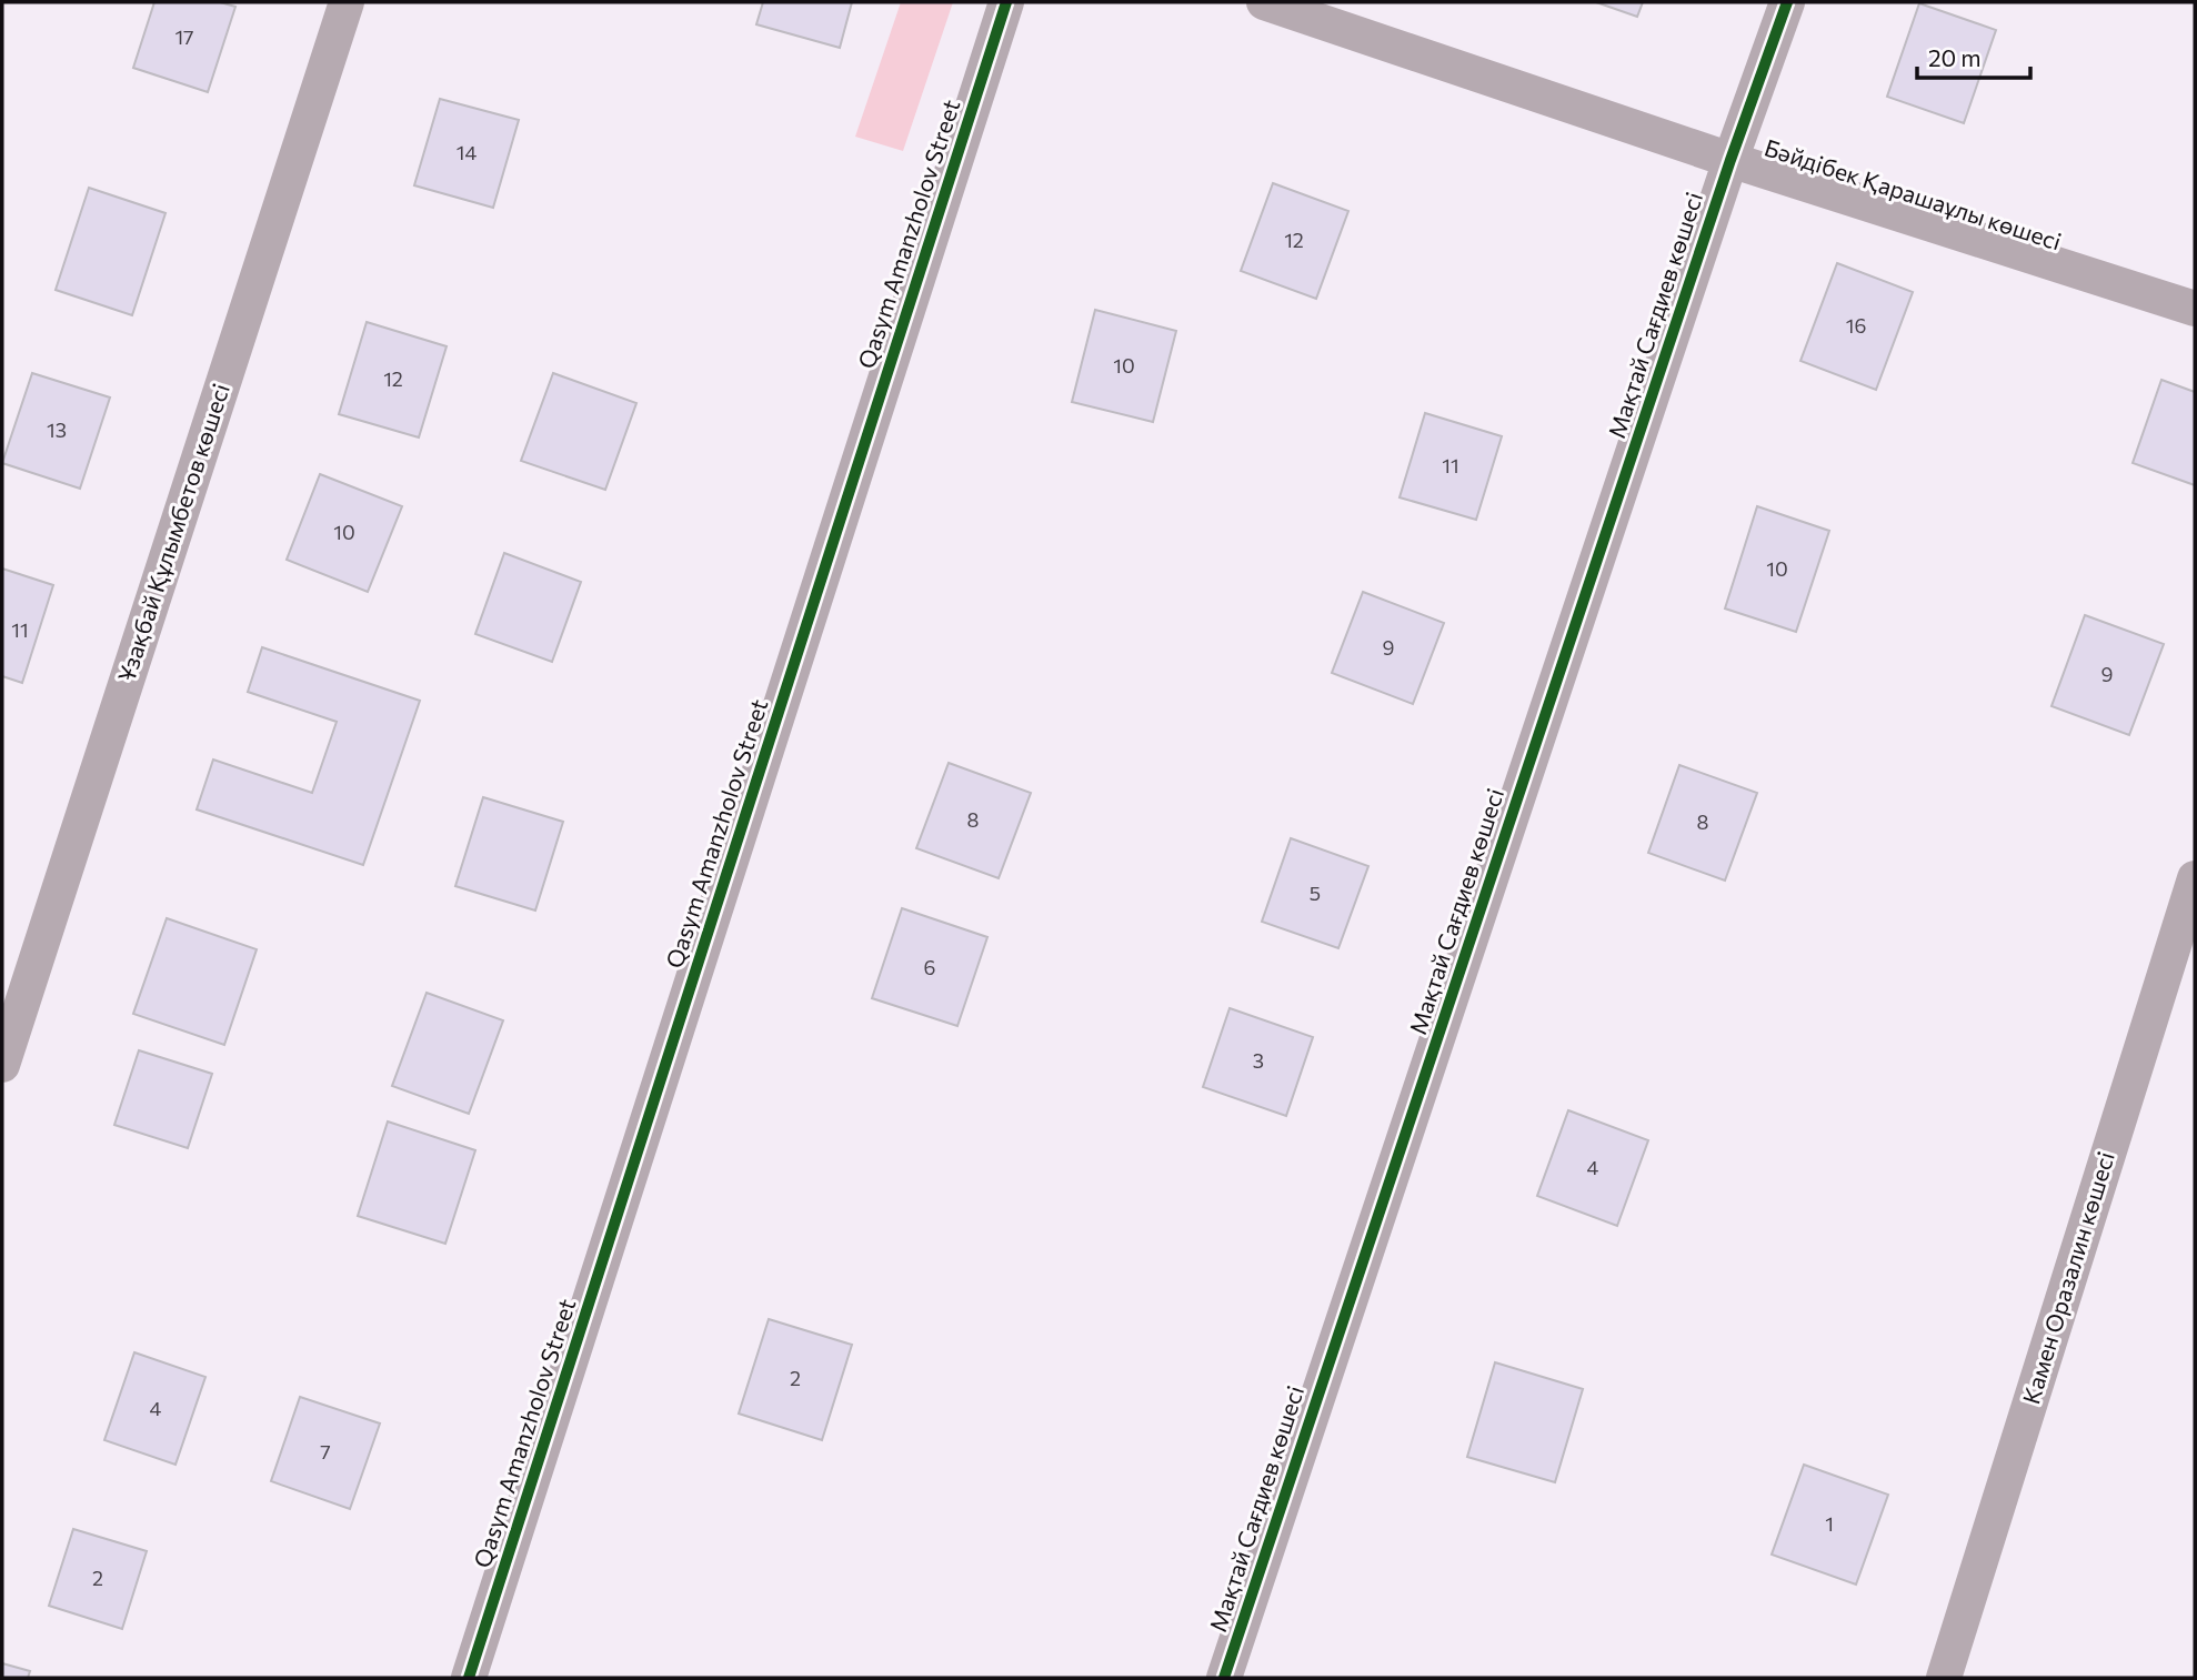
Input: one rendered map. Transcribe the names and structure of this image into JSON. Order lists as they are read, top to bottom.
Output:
{
  "streets": {
    "street": [
      "Бәйдібек Қарашаұлы көшесі",
      "Qasym Amanzholov Street",
      "Мақтай Сағдиев көшесі",
      "Ұзақбай Құлымбетов көшесі",
      "Камен Оразалин көшесі"
    ]
  },
  "crossings": [
    ["Бәйдібек Қарашаұлы көшесі", "Мақтай Сағдиев көшесі"]
  ],
  "house_numbers": [
    "17",
    "14",
    "12",
    "16",
    "10",
    "12",
    "13",
    "11",
    "10",
    "10",
    "11",
    "9",
    "9",
    "8",
    "8",
    "5",
    "6",
    "3",
    "4",
    "2",
    "4",
    "7",
    "1",
    "2"
  ],
  "scale_bar": "20 m"
}
